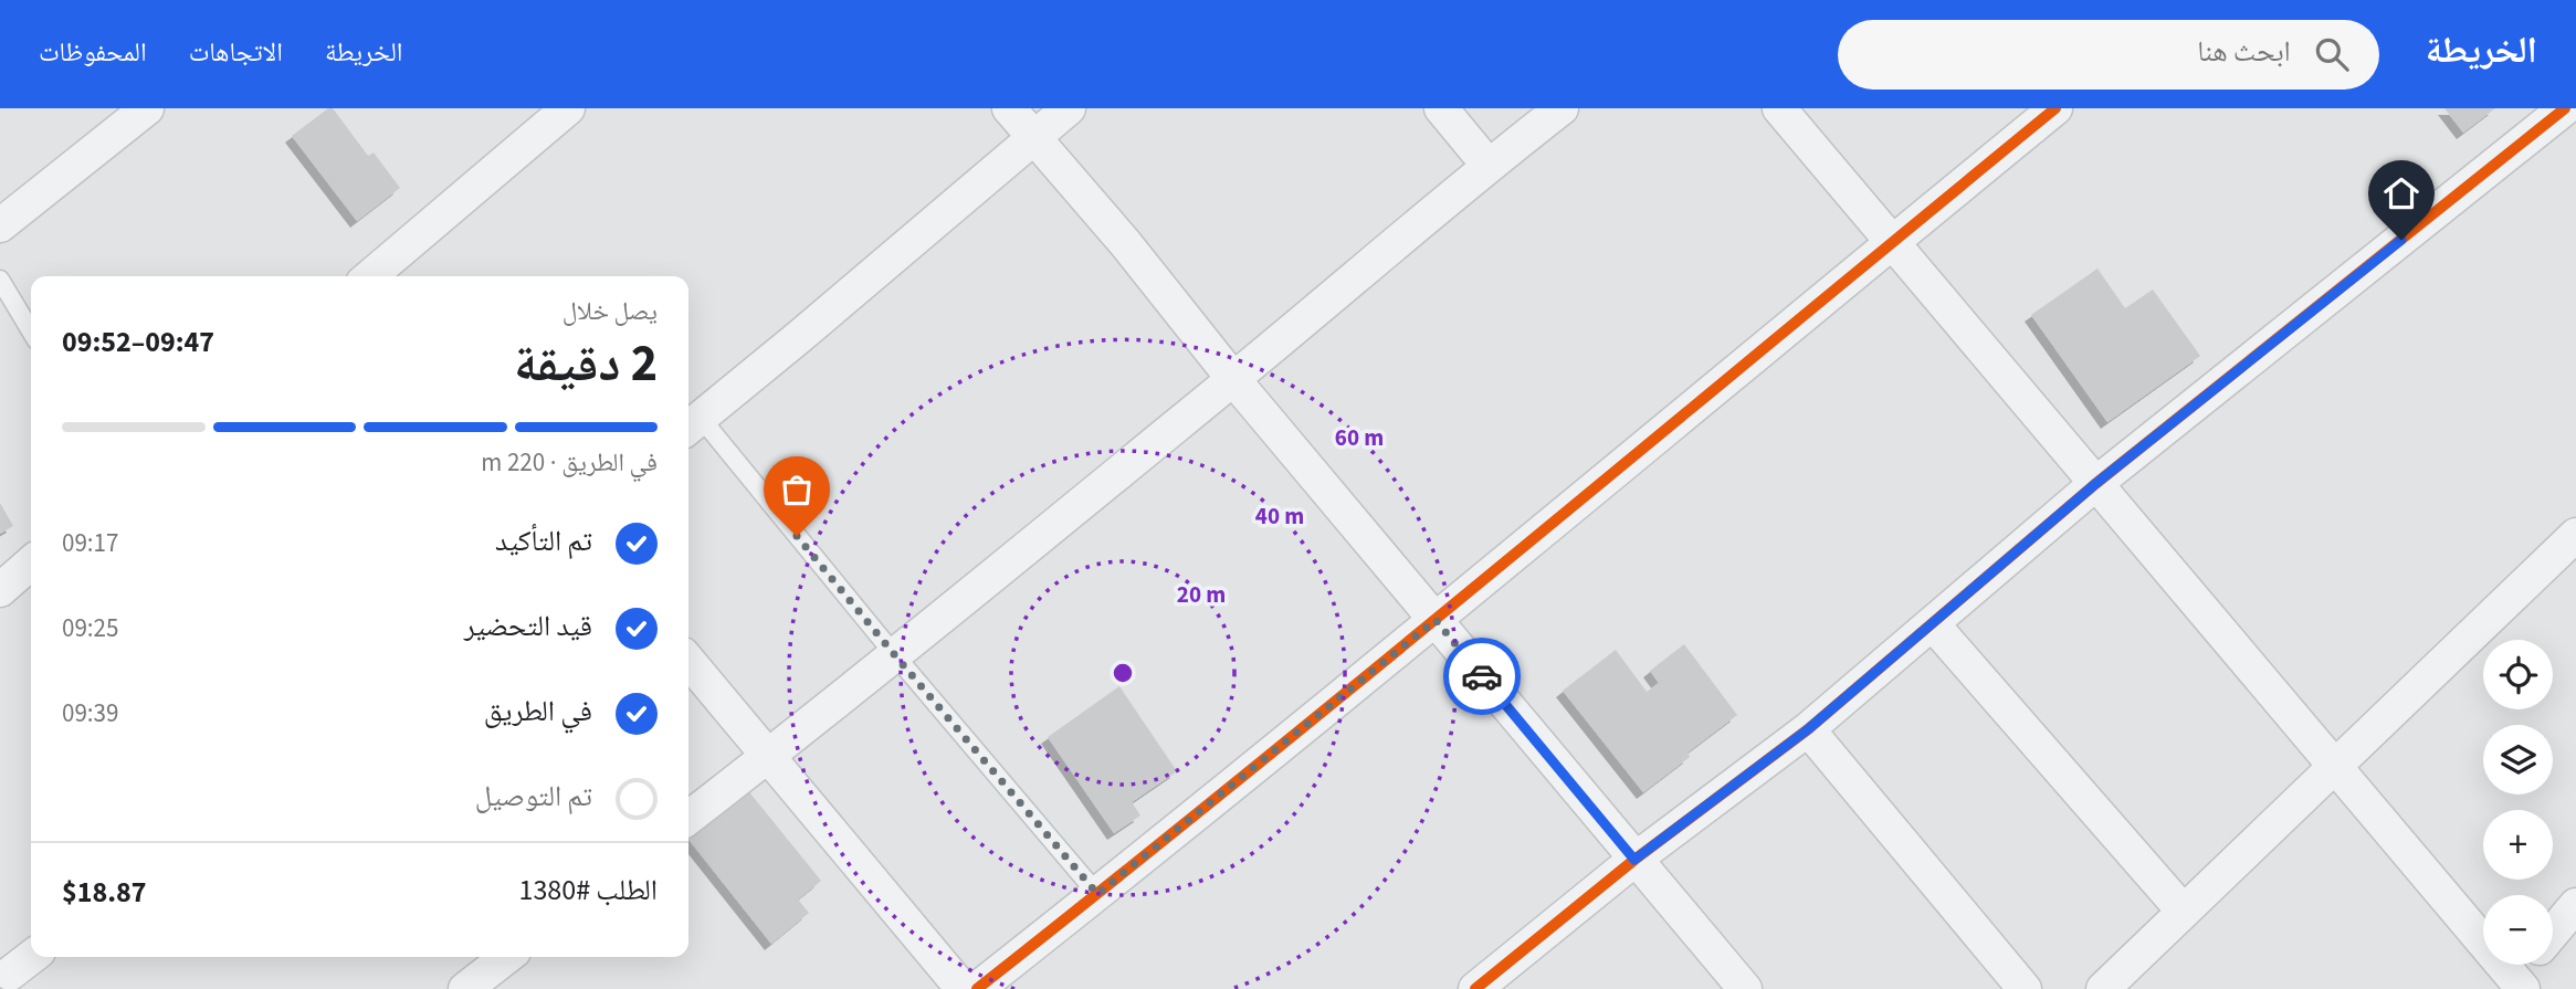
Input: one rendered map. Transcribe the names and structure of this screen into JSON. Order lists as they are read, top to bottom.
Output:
{
  "page": {
    "header": "الخريطة",
    "search": "ابحث هنا",
    "nav": ["الخريطة", "الاتجاهات", "المحفوظات"],
    "heading": ["2 دقيقة", "يصل خلال", "09:47–09:52"],
    "panel": ["الطلب #1380", "$18.87"],
    "bar": "في الطريق · 220 m",
    "list": [
      ["تم التأكيد", "09:17"],
      ["قيد التحضير", "09:25"],
      ["في الطريق", "09:39"],
      "تم التوصيل"
    ],
    "map_buttons": ["+", "−"]
  },
  "rings": ["60 m", "40 m", "20 m"]
}
